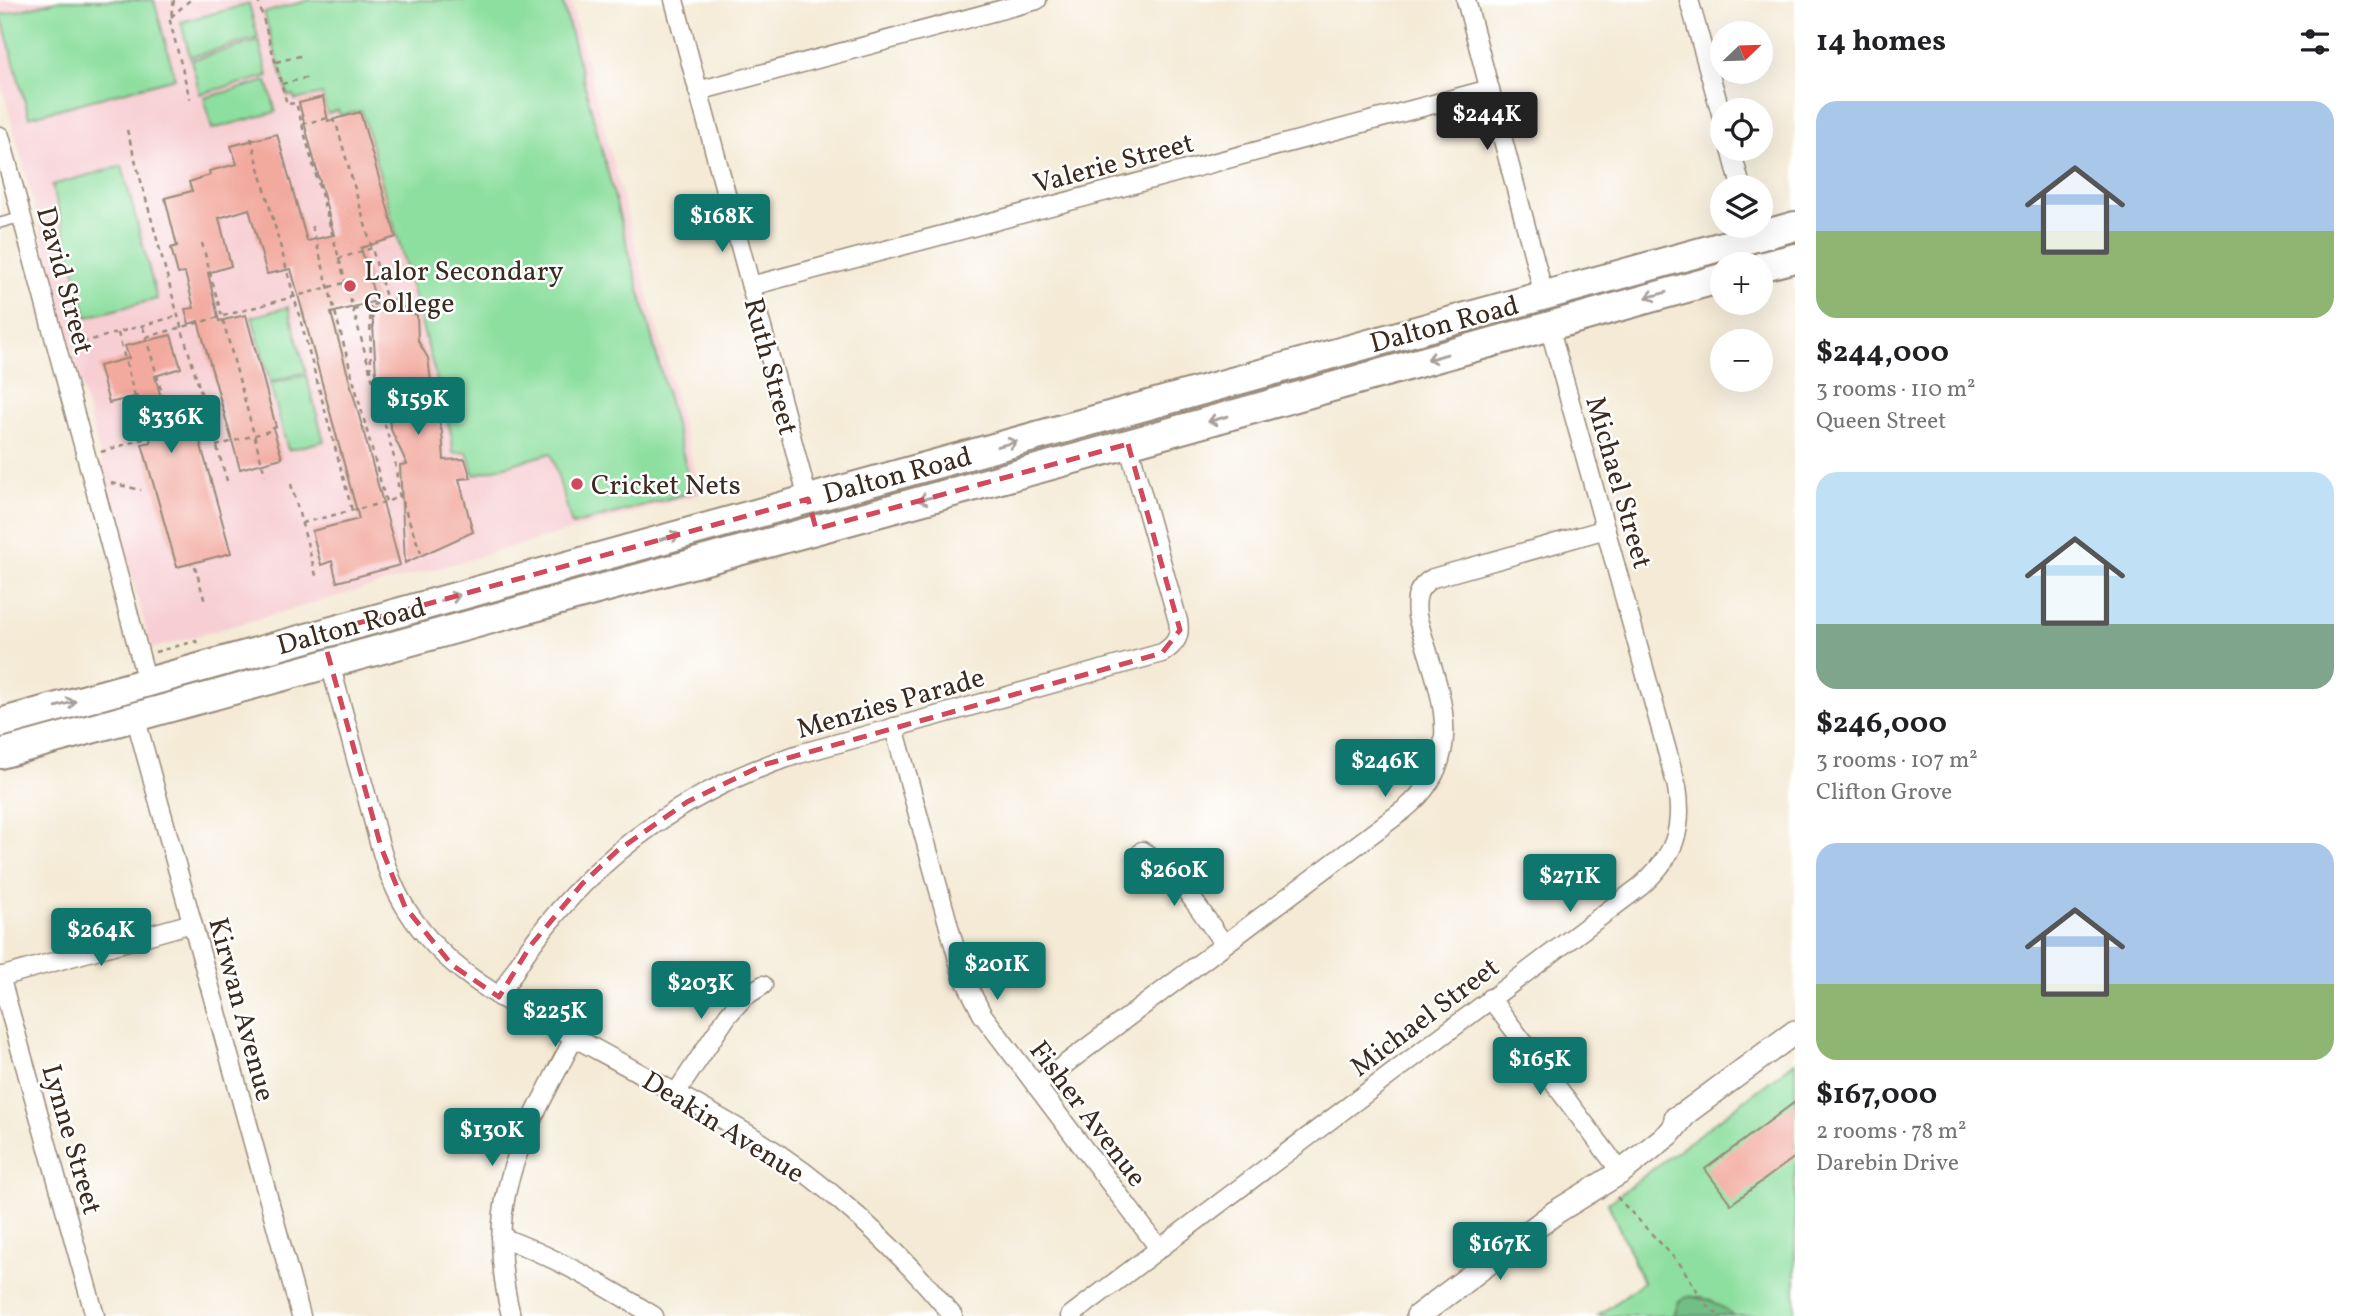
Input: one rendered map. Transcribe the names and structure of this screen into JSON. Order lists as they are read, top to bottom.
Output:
{
  "streets": {
    "main road": ["Dalton Road", "Ruth Street", "Deakin Avenue"],
    "street": [
      "Valerie Street",
      "David Street",
      "Michael Street",
      "Menzies Parade",
      "Kirwan Avenue",
      "Fisher Avenue",
      "Lynne Street"
    ]
  },
  "crossings": [
    ["Valerie Street", "Ruth Street"],
    ["David Street", "Dalton Road"],
    ["Dalton Road", "Ruth Street"],
    ["Dalton Road", "Michael Street"],
    ["Dalton Road", "Menzies Parade"],
    ["Dalton Road", "Kirwan Avenue"],
    ["Dalton Road", "Deakin Avenue"],
    ["Michael Street", "Fisher Avenue"],
    ["Menzies Parade", "Fisher Avenue"],
    ["Menzies Parade", "Deakin Avenue"]
  ],
  "places": ["Lalor Secondary College", "Cricket Nets"],
  "north": "top right",
  "page": {
    "heading": "14 homes",
    "map_buttons": ["+", "−"],
    "list": [
      {
        "name": "$244,000",
        "note": "3 rooms · 110 m² · Queen Street"
      },
      {
        "name": "$246,000",
        "note": "3 rooms · 107 m² · Clifton Grove"
      },
      {
        "name": "$167,000",
        "note": "2 rooms · 78 m² · Darebin Drive"
      }
    ],
    "price": [
      "$244K",
      "$168K",
      "$159K",
      "$336K",
      "$246K",
      "$260K",
      "$271K",
      "$264K",
      "$201K",
      "$203K",
      "$225K",
      "$165K",
      "$130K",
      "$167K"
    ]
  }
}
